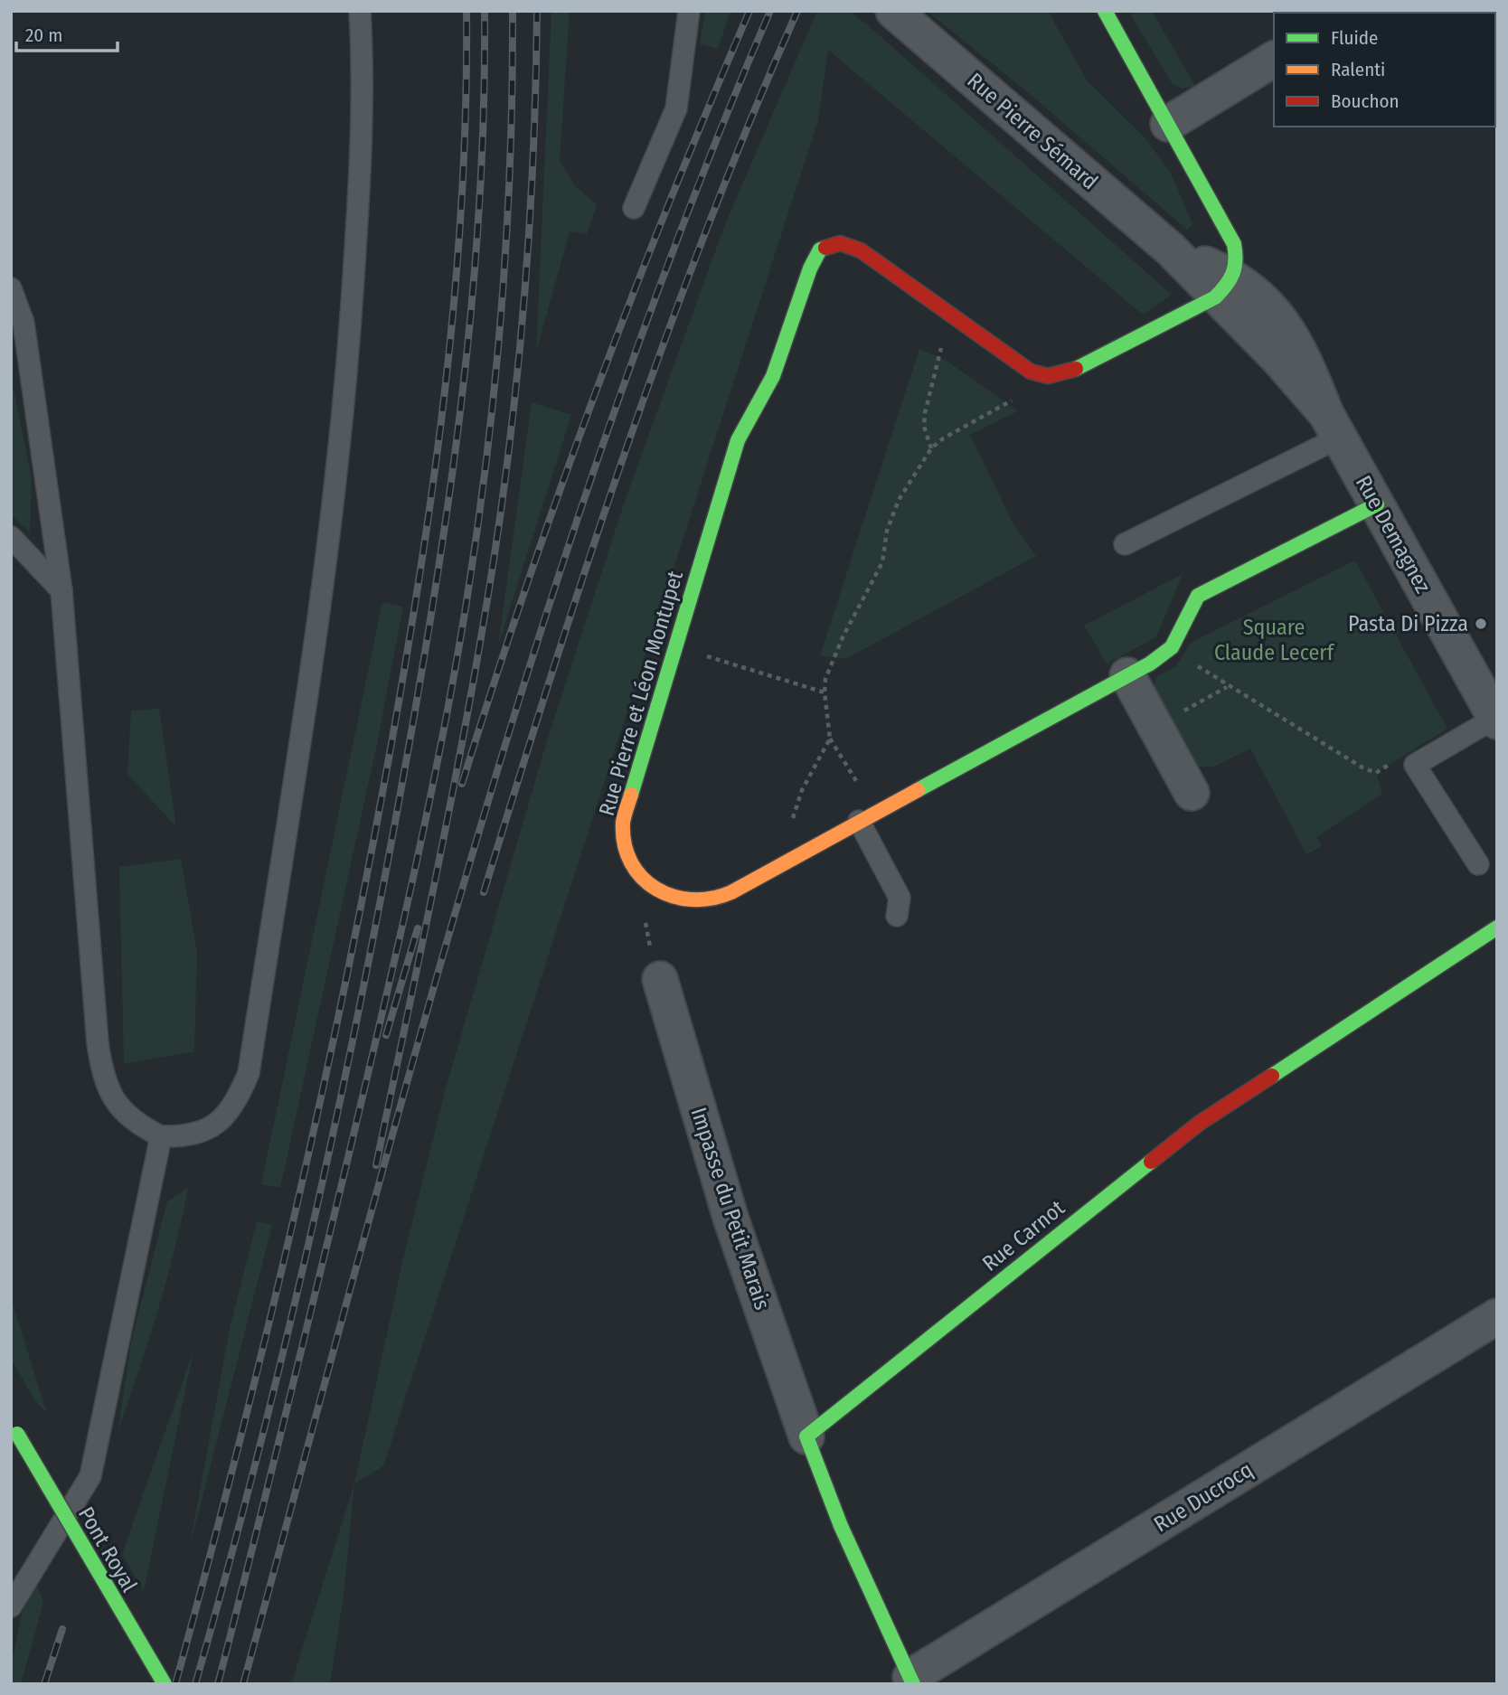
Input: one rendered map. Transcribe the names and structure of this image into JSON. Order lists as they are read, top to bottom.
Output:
{
  "streets": {
    "street": [
      "Rue Pierre Sémard",
      "Rue Demagnez",
      "Rue Pierre et Léon Montupet",
      "Impasse du Petit Marais",
      "Rue Carnot",
      "Rue Ducrocq",
      "Pont Royal"
    ]
  },
  "crossings": [
    ["Rue Pierre Sémard", "Rue Demagnez"],
    ["Rue Pierre Sémard", "Rue Pierre et Léon Montupet"],
    ["Rue Demagnez", "Rue Pierre et Léon Montupet"],
    ["Impasse du Petit Marais", "Rue Carnot"]
  ],
  "parks": ["Square Claude Lecerf"],
  "places": ["Pasta Di Pizza"],
  "legend": ["Fluide", "Ralenti", "Bouchon"],
  "scale_bar": "20 m"
}
